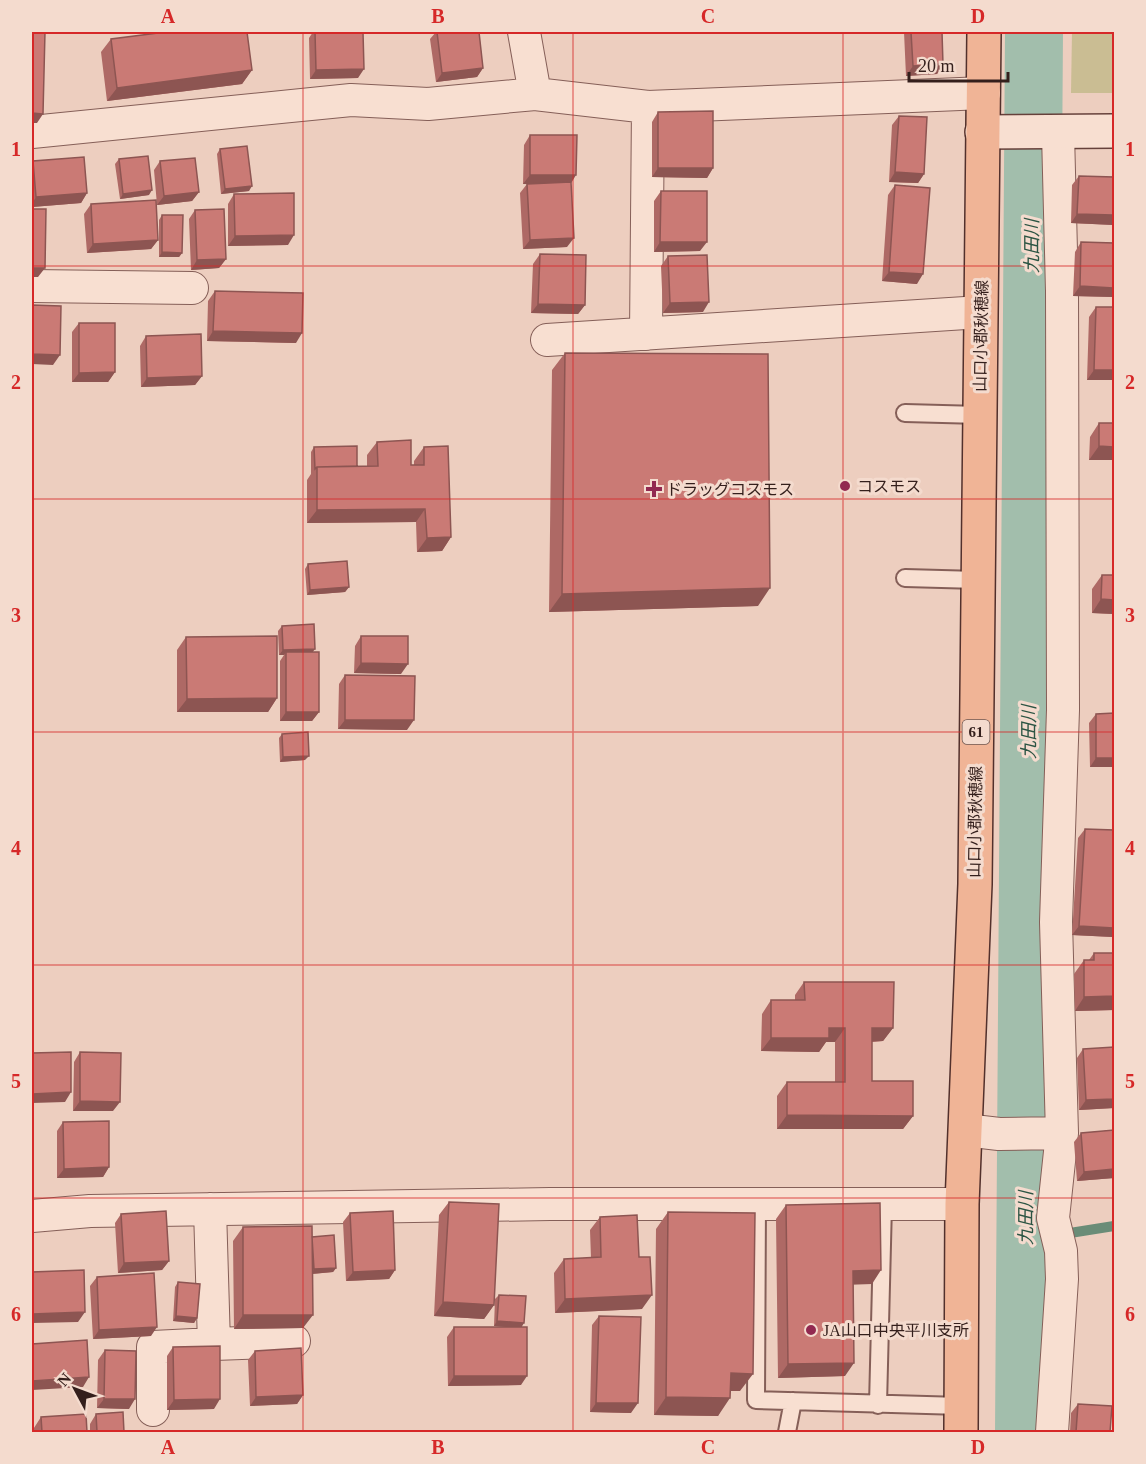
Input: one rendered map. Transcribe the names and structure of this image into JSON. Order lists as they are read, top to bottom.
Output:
{
  "streets": {
    "main road": ["山口小郡秋穂線", "61"]
  },
  "water": ["九田川"],
  "places": {
    "other": ["コスモス", "JA山口中央平川支所"],
    "health": ["ドラッグコスモス"]
  },
  "scale_bar": "20 m",
  "north": "top left",
  "grid": {
    "columns": [
      "A",
      "B",
      "C",
      "D"
    ],
    "rows": [
      "1",
      "2",
      "3",
      "4",
      "5",
      "6"
    ]
  }
}
